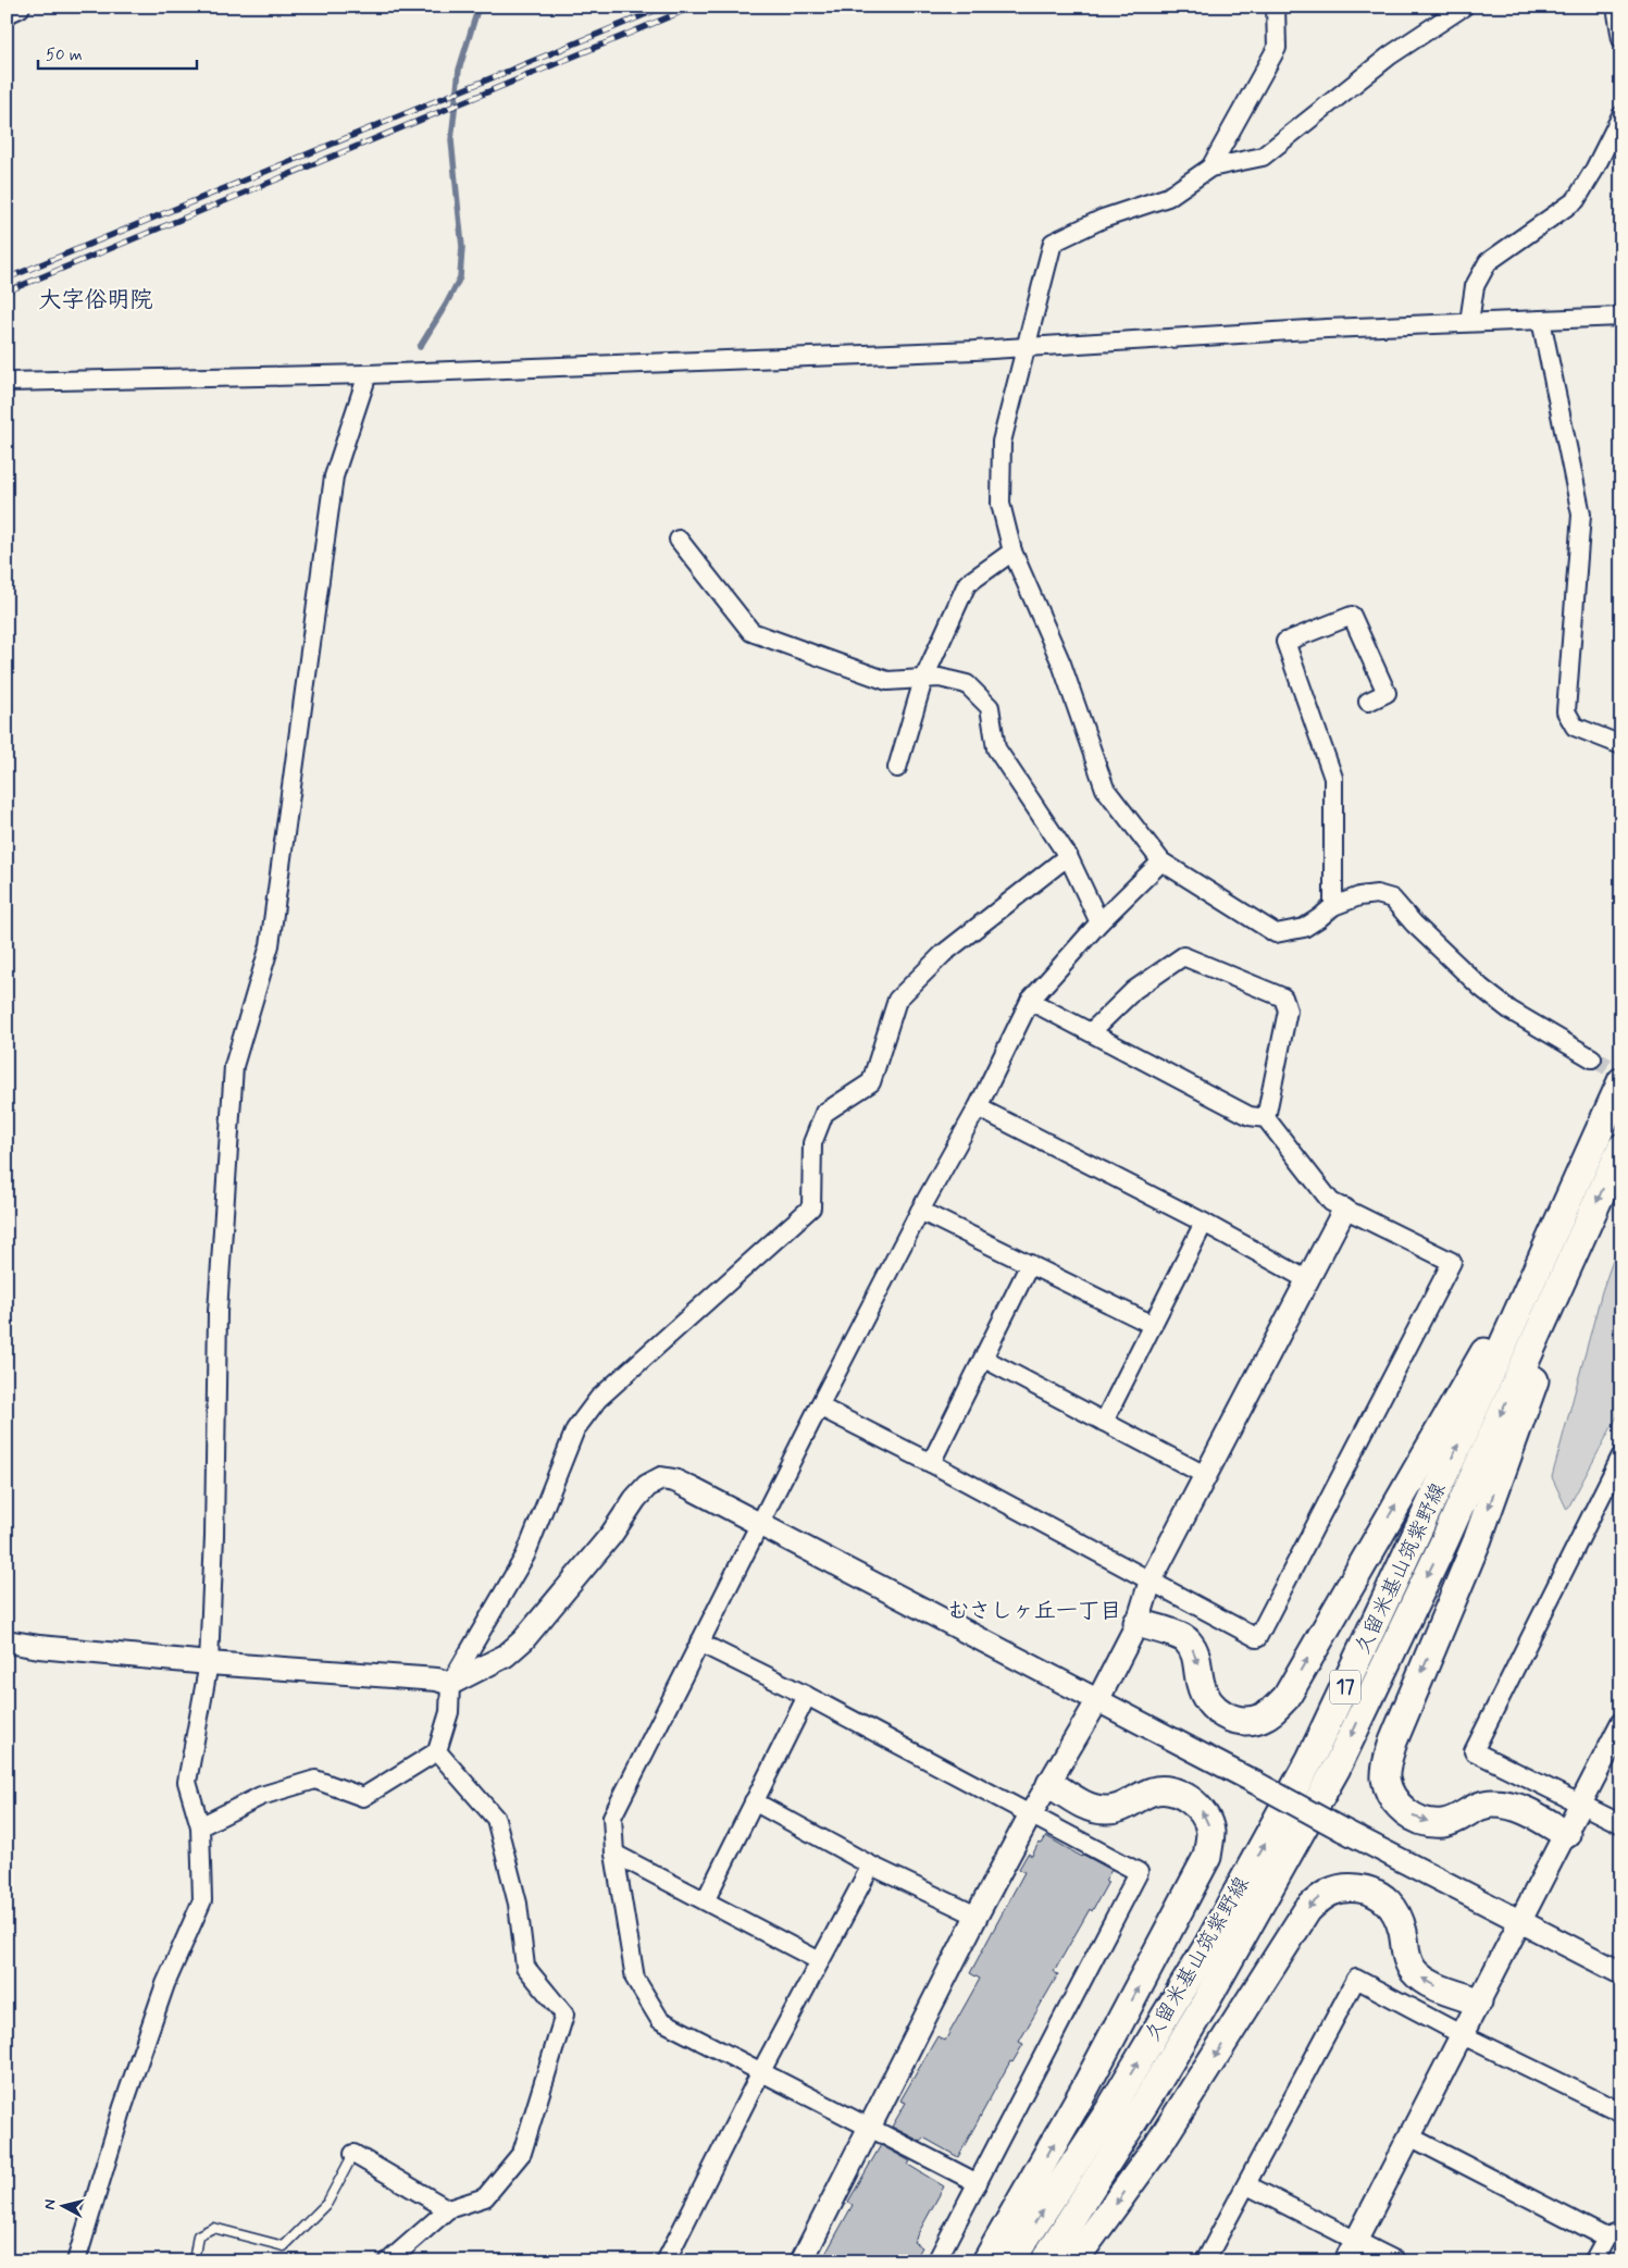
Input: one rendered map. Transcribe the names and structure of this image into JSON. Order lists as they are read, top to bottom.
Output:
{
  "streets": {
    "main road": ["久留米基山筑紫野線", "17"]
  },
  "districts": ["大字俗明院", "むさしヶ丘一丁目"],
  "scale_bar": "50 m",
  "north": "left"
}
